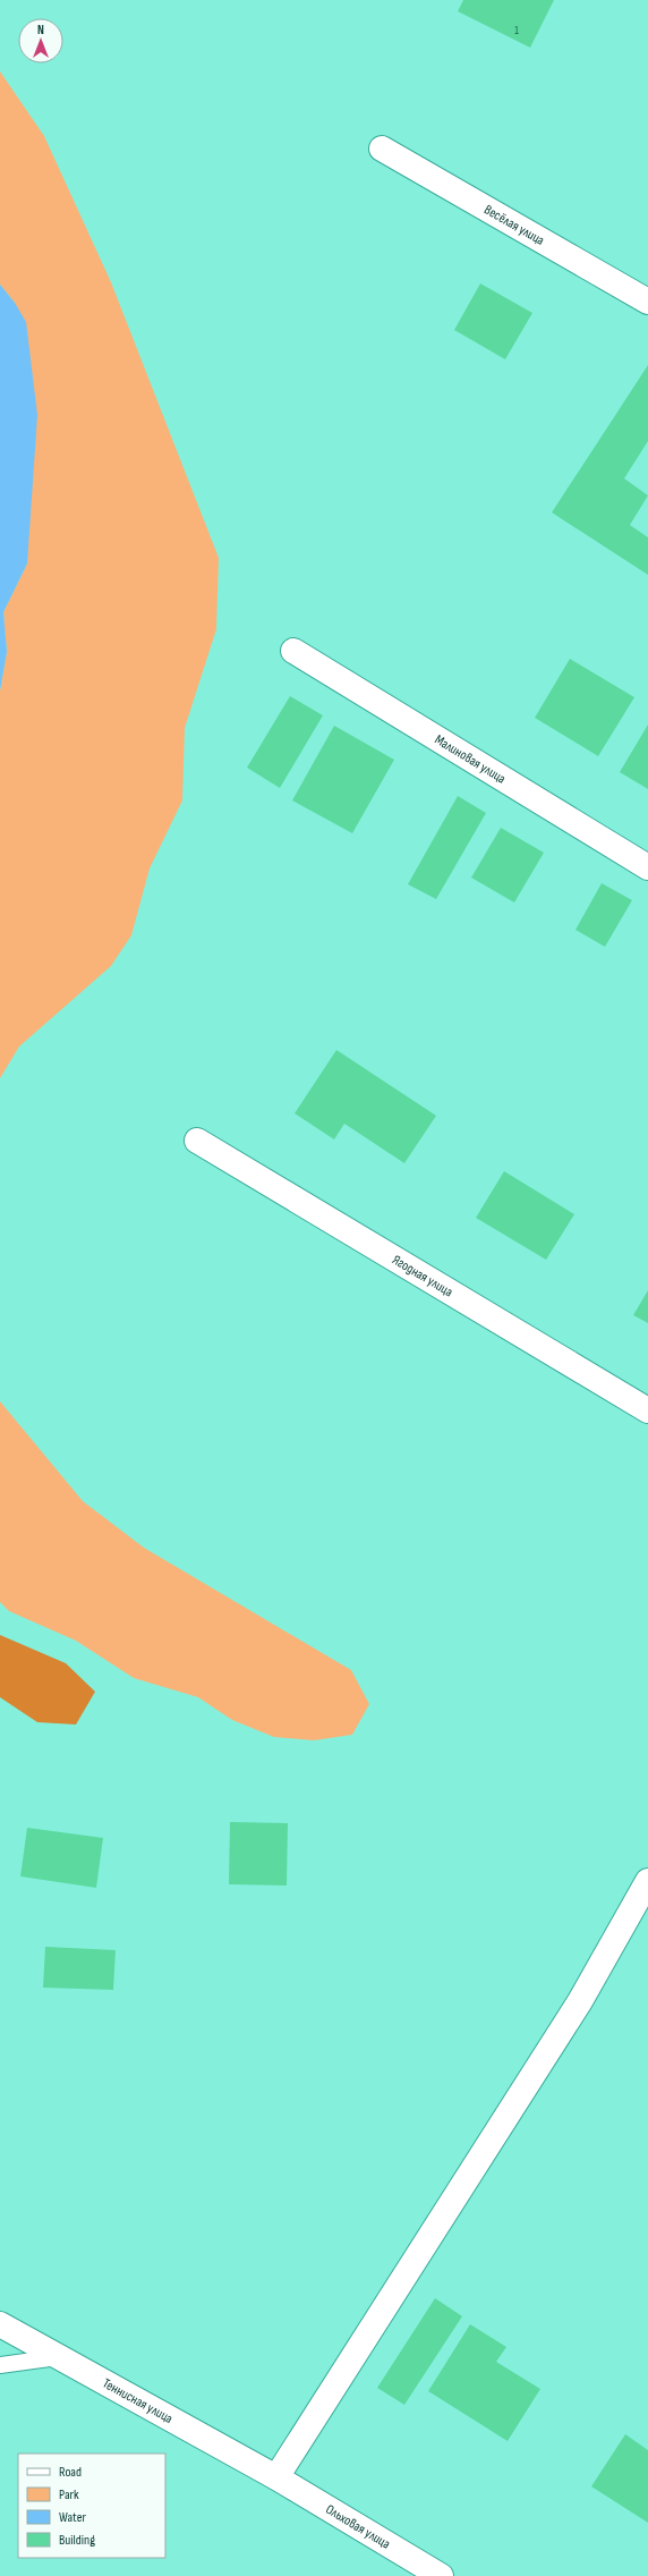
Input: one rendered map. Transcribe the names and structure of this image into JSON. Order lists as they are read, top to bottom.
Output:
{
  "streets": {
    "street": [
      "Весёлая улица",
      "Малиновая улица",
      "Ягодная улица",
      "Теннисная улица",
      "Ольховая улица"
    ]
  },
  "crossings": [
    ["Теннисная улица", "Ольховая улица"]
  ],
  "house_numbers": ["1"],
  "legend": [
    "Road",
    "Park",
    "Water",
    "Building"
  ],
  "north": "top"
}
